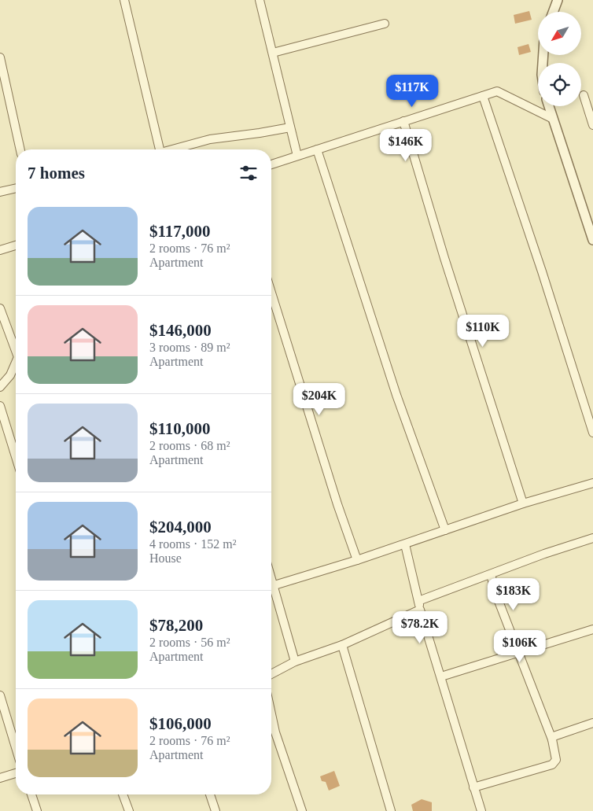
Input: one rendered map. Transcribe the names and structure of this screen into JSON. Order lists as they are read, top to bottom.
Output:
{
  "north": "bottom left",
  "page": {
    "price": [
      "$117K",
      "$146K",
      "$110K",
      "$204K",
      "$183K",
      "$78.2K",
      "$106K"
    ],
    "heading": "7 homes",
    "list": [
      {
        "name": "$117,000",
        "note": "2 rooms · 76 m² · Apartment"
      },
      {
        "name": "$146,000",
        "note": "3 rooms · 89 m² · Apartment"
      },
      {
        "name": "$110,000",
        "note": "2 rooms · 68 m² · Apartment"
      },
      {
        "name": "$204,000",
        "note": "4 rooms · 152 m² · House"
      },
      {
        "name": "$78,200",
        "note": "2 rooms · 56 m² · Apartment"
      },
      {
        "name": "$106,000",
        "note": "2 rooms · 76 m² · Apartment"
      }
    ]
  }
}
